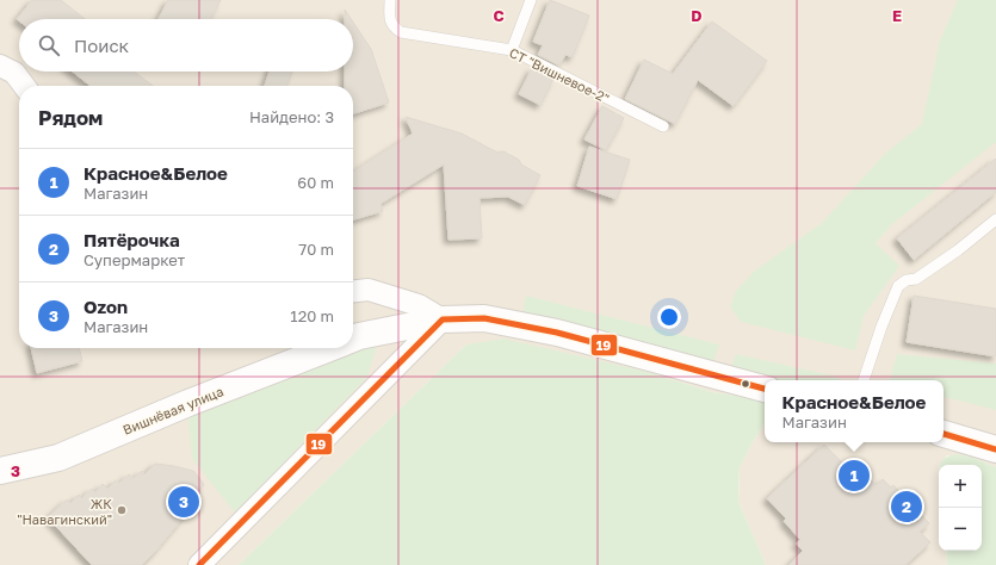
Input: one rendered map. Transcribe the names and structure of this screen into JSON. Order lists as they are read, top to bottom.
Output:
{
  "streets": {
    "street": ["Вишнёвая улица"],
    "lane": ["СТ \"Вишневое-2\""]
  },
  "places": ["ЖК \"Навагинский\""],
  "lines": ["transit line 19"],
  "page": {
    "search": "Поиск",
    "heading": ["Рядом", "Найдено: 3"],
    "list": [
      {
        "mark": "1",
        "name": "Красное&Белое",
        "note": "Магазин",
        "value": "60 m"
      },
      {
        "mark": "2",
        "name": "Пятёрочка",
        "note": "Супермаркет",
        "value": "70 m"
      },
      {
        "mark": "3",
        "name": "Ozon",
        "note": "Магазин",
        "value": "120 m"
      }
    ],
    "popup": ["Красное&Белое", "Магазин"],
    "pins": ["1", "3", "2"],
    "map_buttons": ["+", "−"]
  },
  "grid": {
    "columns": ["C", "D", "E"],
    "rows": ["3"]
  }
}
